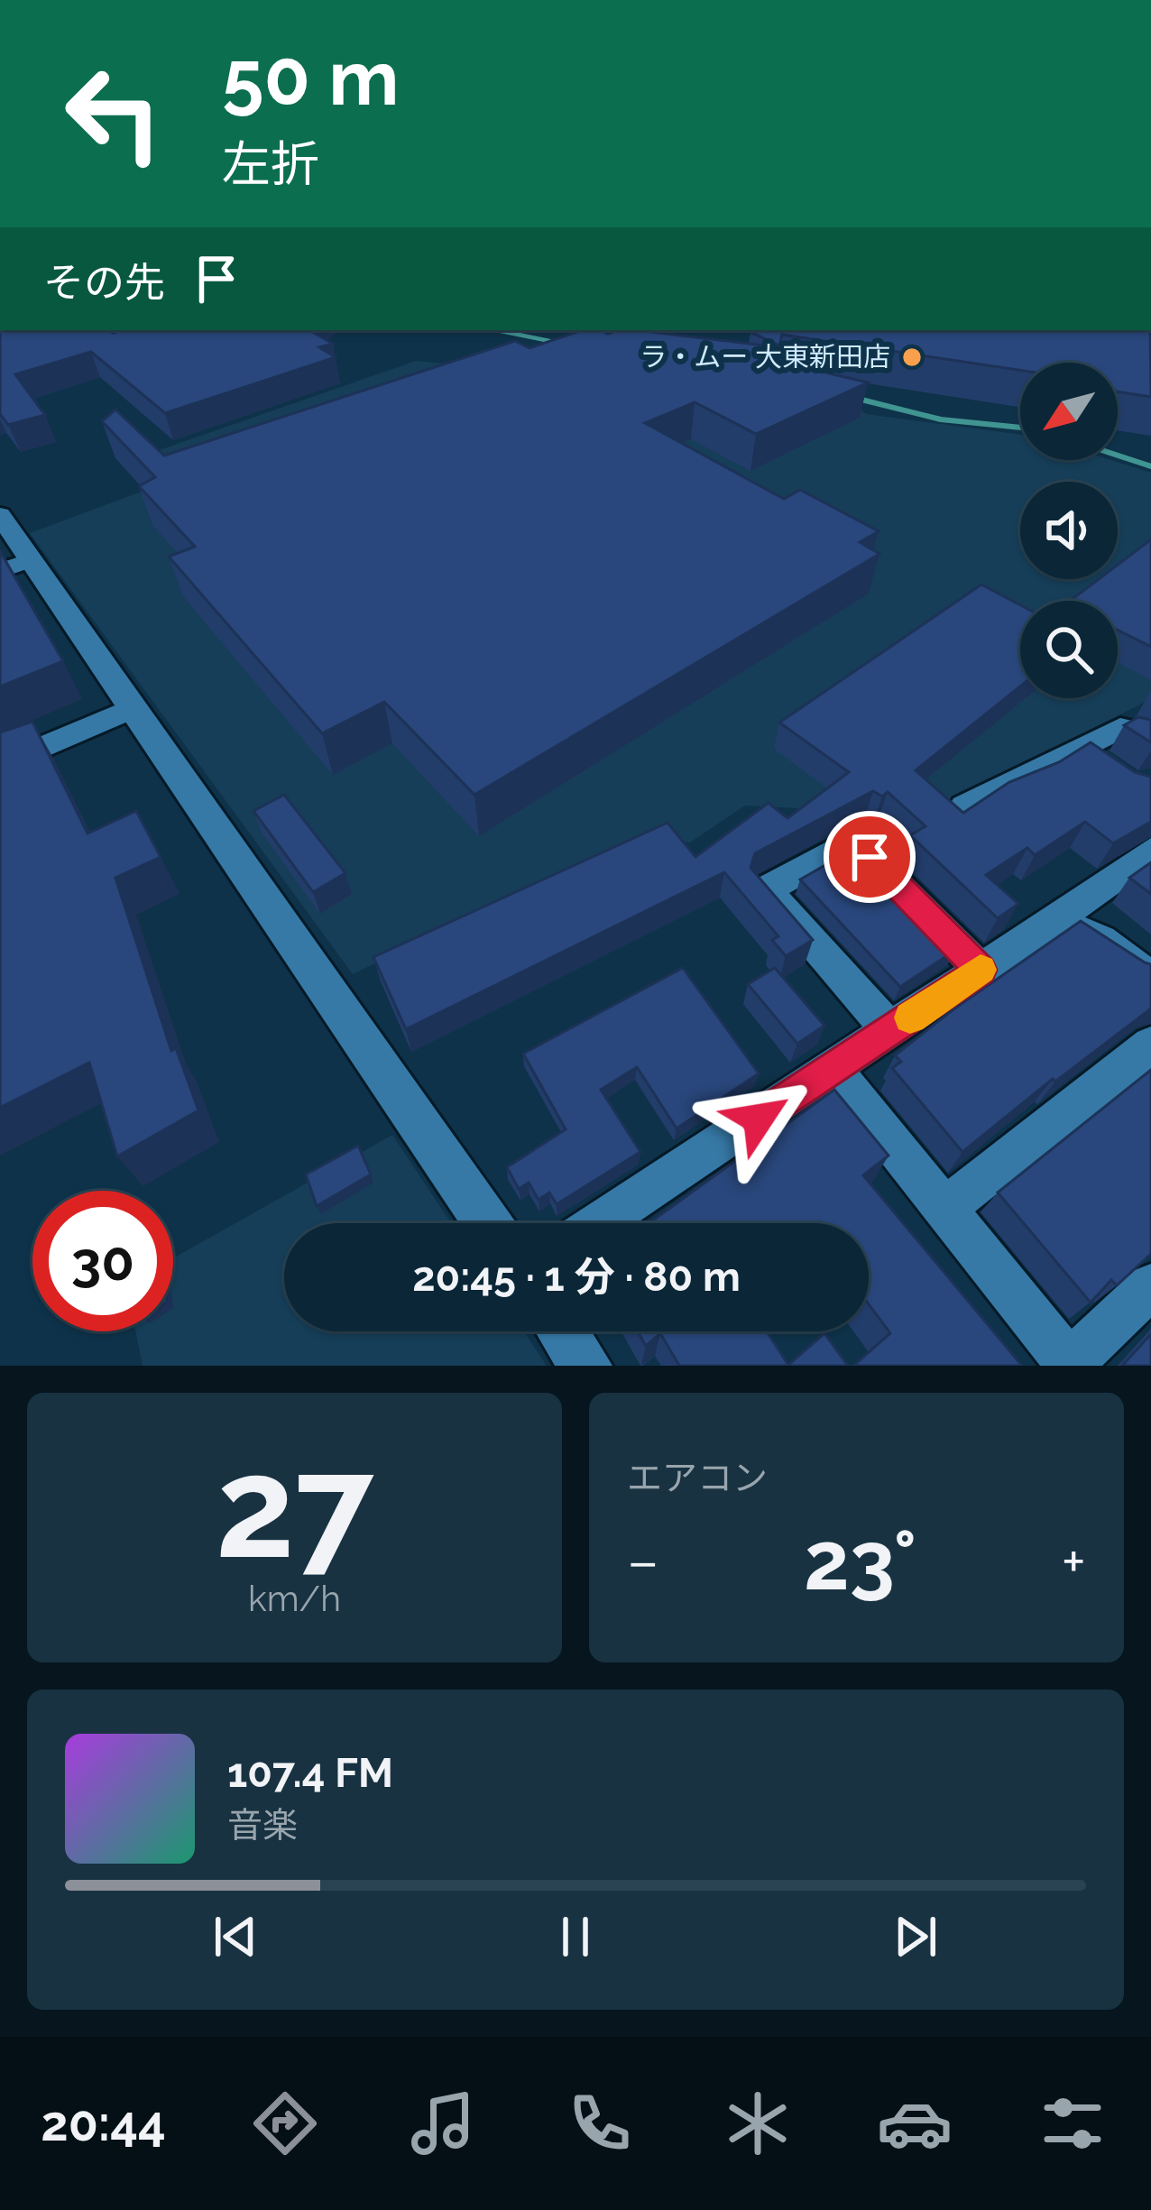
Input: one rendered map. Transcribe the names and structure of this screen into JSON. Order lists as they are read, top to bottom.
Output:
{
  "places": ["ラ・ムー 大東新田店"],
  "north": "bottom left",
  "page": {
    "turn": ["50 m", "左折"],
    "then": "その先",
    "limit": "30",
    "trip": "20:45 · 1 分 · 80 m",
    "tile": [
      ["27", "km/h"],
      "エアコン"
    ],
    "heat": ["−", "23°", "+"],
    "song": ["107.4 FM", "音楽"],
    "tabs": "20:44"
  }
}
